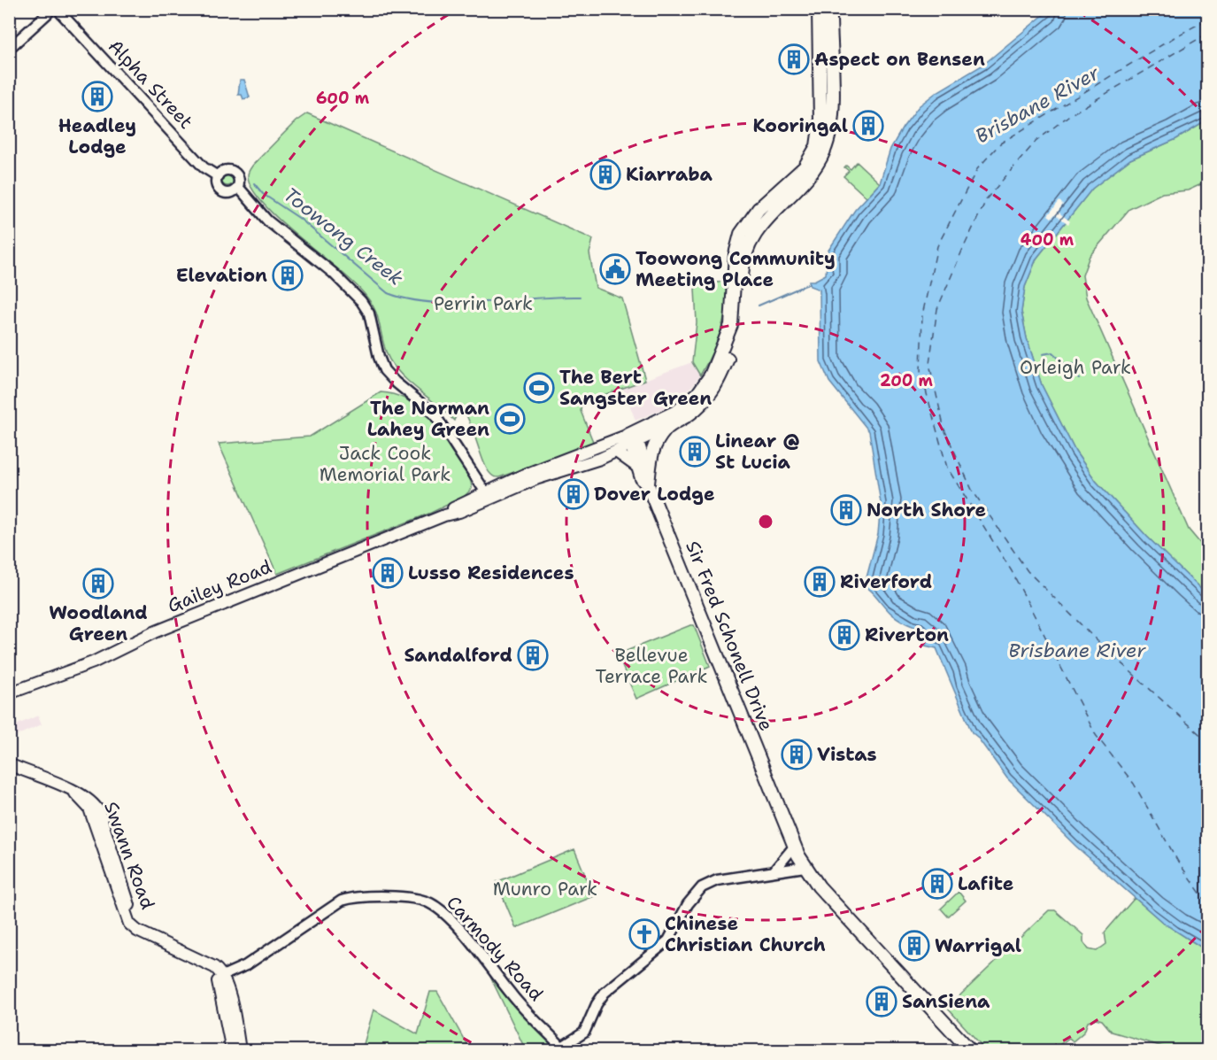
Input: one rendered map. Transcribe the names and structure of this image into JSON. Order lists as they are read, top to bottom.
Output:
{
  "streets": {
    "main road": ["Gailey Road", "Sir Fred Schonell Drive", "Swann Road"],
    "street": ["Alpha Street", "Carmody Road"]
  },
  "crossings": [
    ["Gailey Road", "Sir Fred Schonell Drive"],
    ["Swann Road", "Carmody Road"]
  ],
  "water": ["Brisbane River", "Toowong Creek"],
  "parks": [
    "Perrin Park",
    "Orleigh Park",
    "Jack Cook Memorial Park",
    "Bellevue Terrace Park",
    "Munro Park"
  ],
  "places": {
    "building": [
      "Aspect on Bensen",
      "Headley Lodge",
      "Kooringal",
      "Kiarraba",
      "Elevation",
      "Linear @ St Lucia",
      "Dover Lodge",
      "North Shore",
      "Lusso Residences",
      "Riverford",
      "Woodland Green",
      "Riverton",
      "Sandalford",
      "Vistas",
      "Lafite",
      "Warrigal",
      "SanSiena"
    ],
    "public building": ["Toowong Community Meeting Place"],
    "sports": ["The Bert Sangster Green", "The Norman Lahey Green"],
    "church": ["Chinese Christian Church"]
  },
  "rings": ["600 m", "400 m", "200 m"]
}
